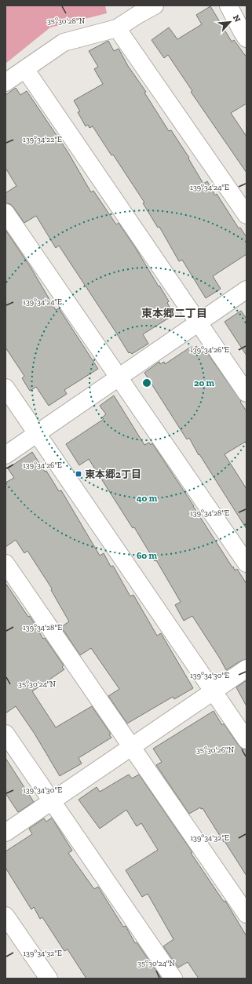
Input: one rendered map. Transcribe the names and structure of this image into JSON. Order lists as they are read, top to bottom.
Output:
{
  "districts": ["東本郷二丁目"],
  "places": {
    "transit": ["東本郷2丁目"]
  },
  "north": "top right",
  "coordinates": [
    "35°30'28\"N",
    "139°34'22\"E",
    "139°34'24\"E",
    "139°34'26\"E",
    "139°34'28\"E",
    "139°34'30\"E",
    "35°30'24\"N",
    "35°30'26\"N",
    "139°34'32\"E"
  ],
  "rings": ["20 m", "40 m", "60 m"]
}
